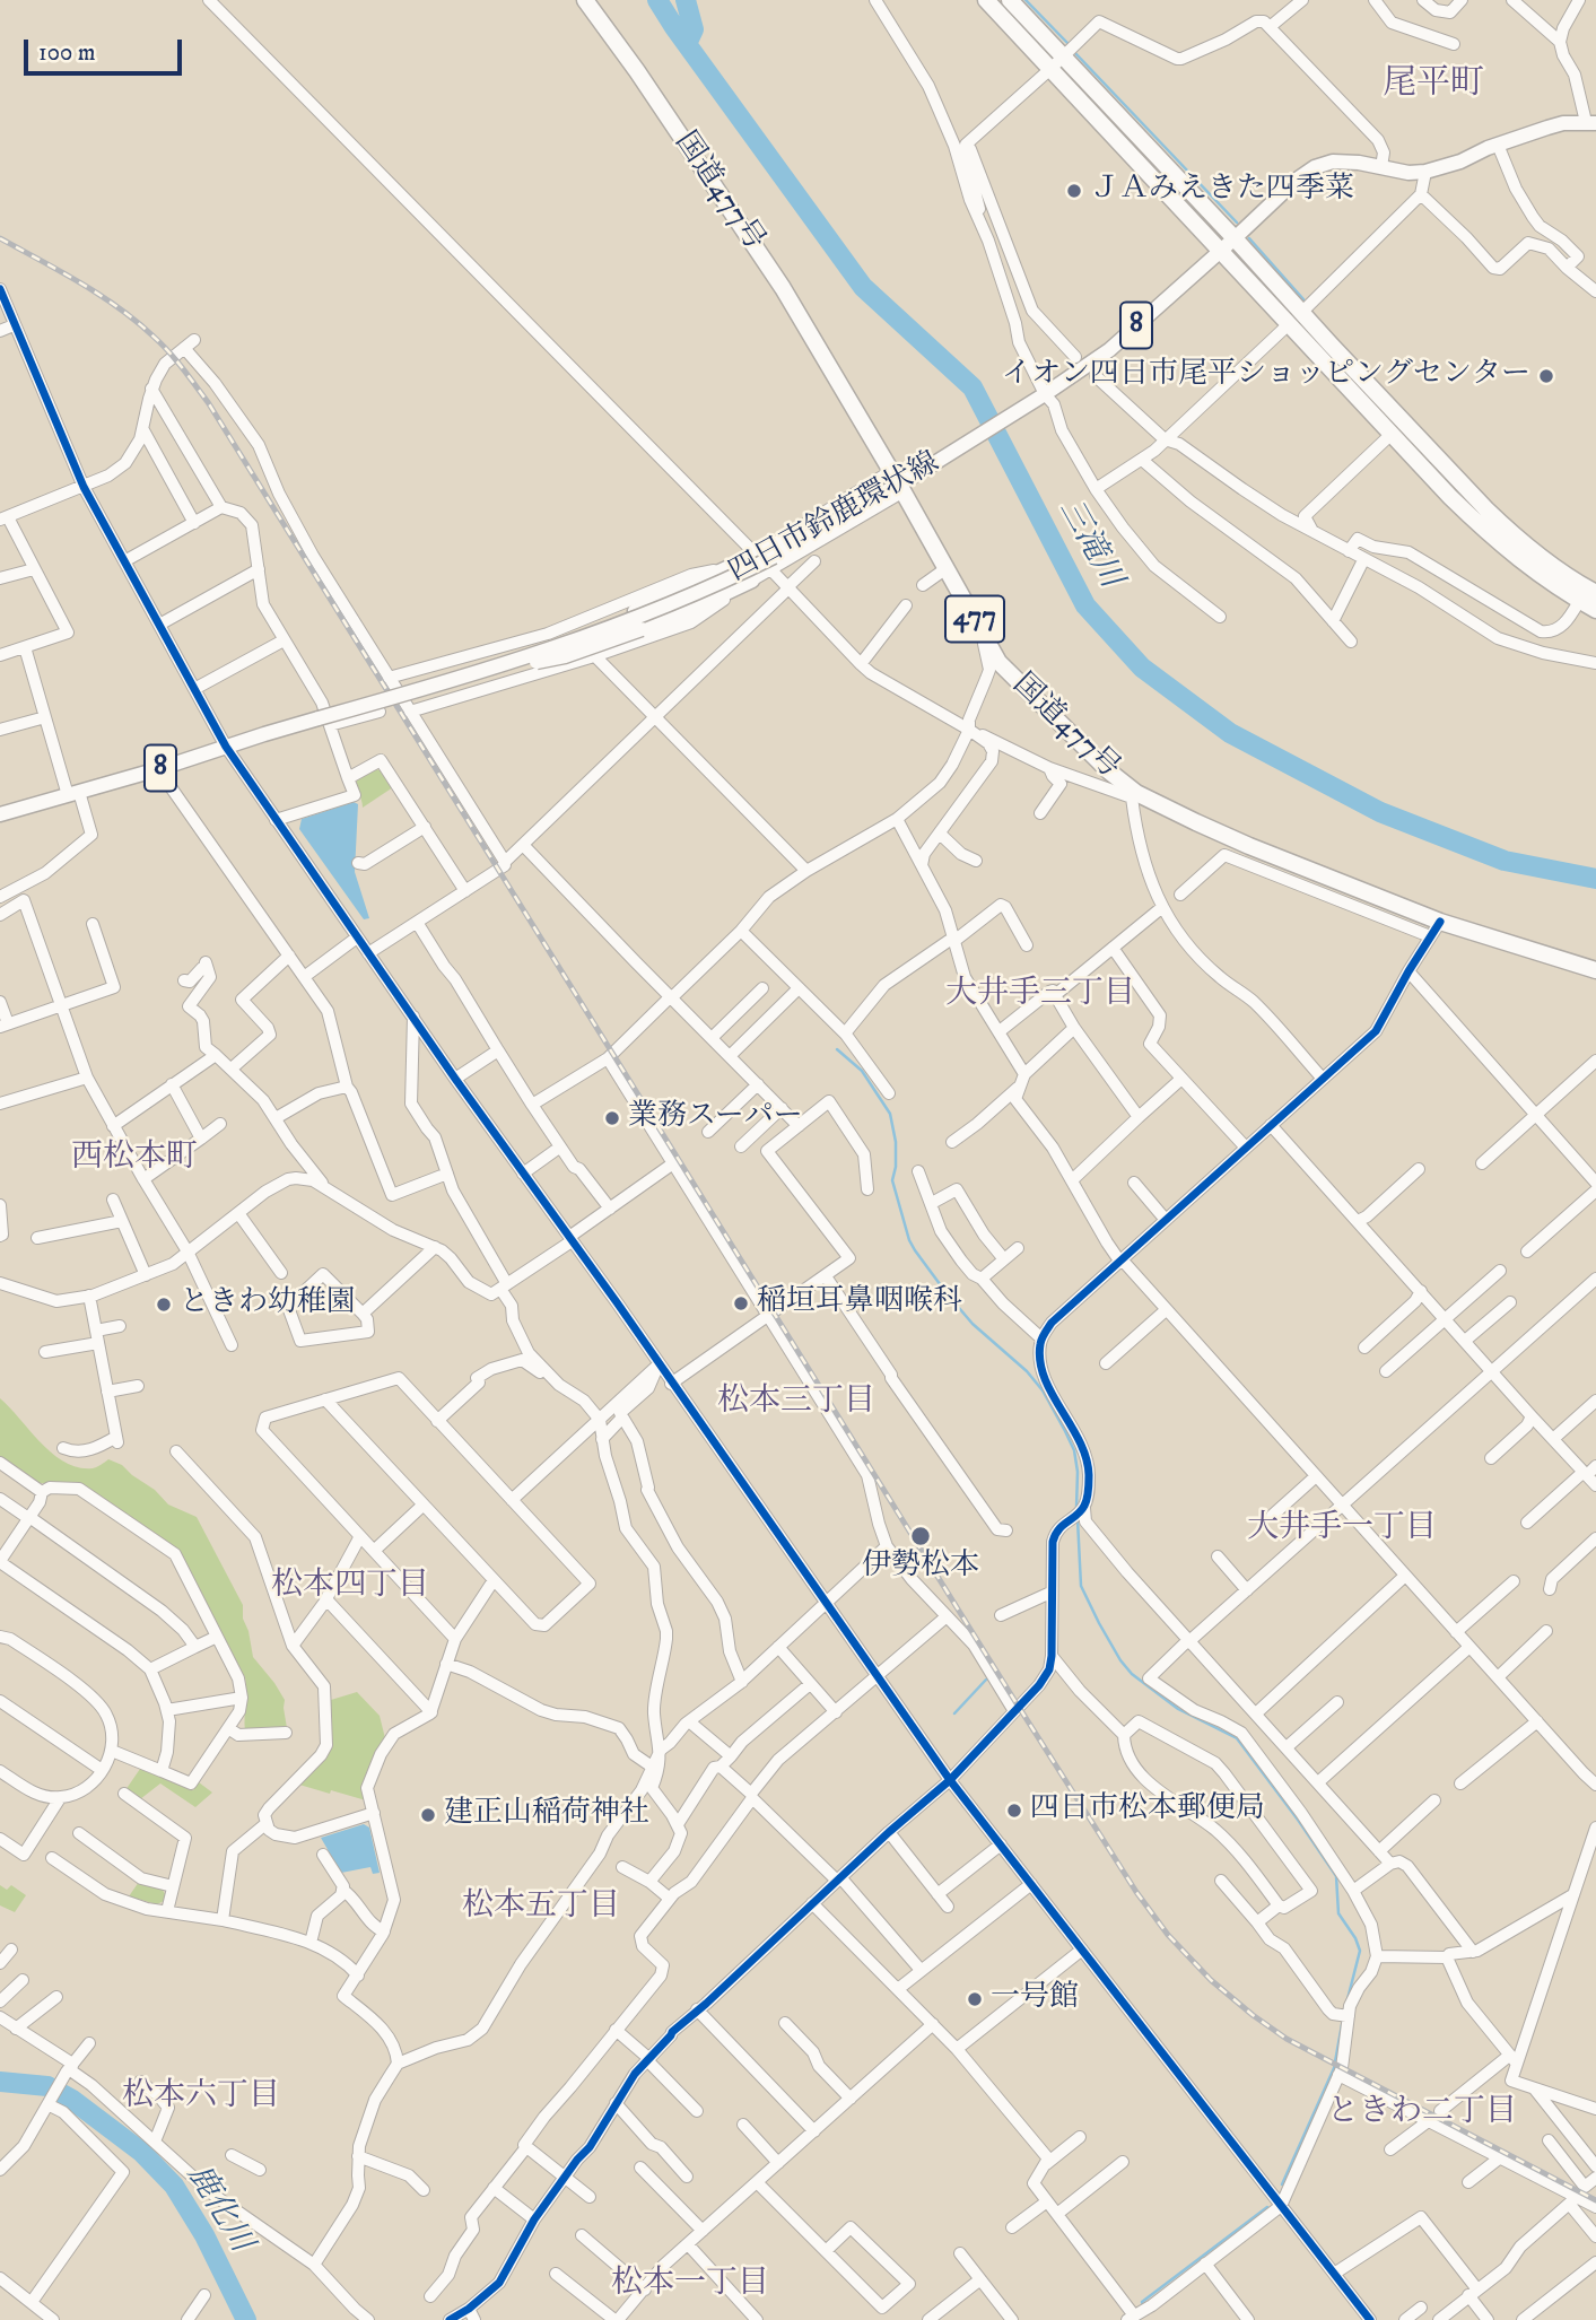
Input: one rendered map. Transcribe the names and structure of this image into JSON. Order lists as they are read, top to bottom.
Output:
{
  "streets": {
    "highway": ["国道477号", "477"],
    "main road": ["8", "四日市鈴鹿環状線"]
  },
  "crossings": [
    ["国道477号", "四日市鈴鹿環状線"],
    ["8", "四日市鈴鹿環状線"]
  ],
  "districts": [
    "尾平町",
    "大井手三丁目",
    "西松本町",
    "松本三丁目",
    "大井手一丁目",
    "松本四丁目",
    "松本五丁目",
    "松本六丁目",
    "ときわ二丁目",
    "松本一丁目"
  ],
  "water": ["三滝川", "鹿化川"],
  "places": [
    "ＪＡみえきた四季菜",
    "イオン四日市尾平ショッピングセンター",
    "業務スーパー",
    "稲垣耳鼻咽喉科",
    "ときわ幼稚園",
    "伊勢松本",
    "四日市松本郵便局",
    "建正山稲荷神社",
    "一号館"
  ],
  "scale_bar": "100 m"
}
